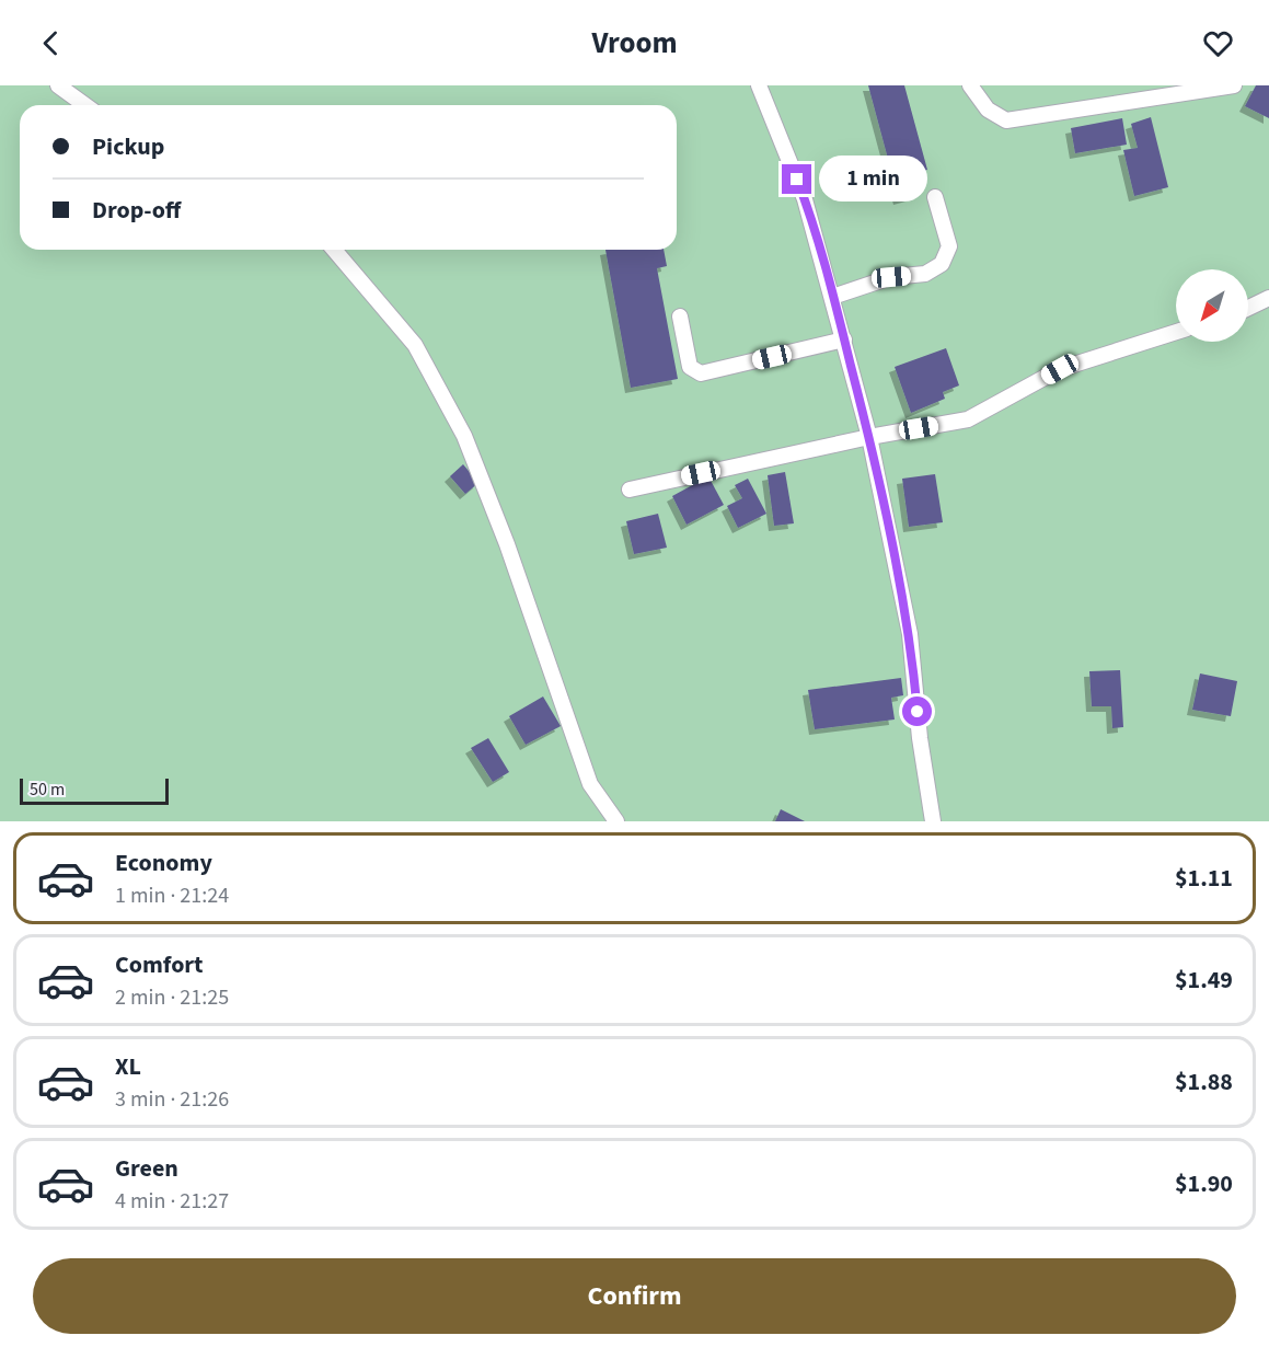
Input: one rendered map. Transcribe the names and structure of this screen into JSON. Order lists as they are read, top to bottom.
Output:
{
  "scale_bar": "50 m",
  "north": "bottom left",
  "page": {
    "header": "Vroom",
    "banner": ["Pickup", "Drop-off"],
    "bubble": "1 min",
    "scale": "50 m",
    "list": [
      {
        "name": "Economy",
        "note": "1 min · 21:24",
        "value": "$1.11"
      },
      {
        "name": "Comfort",
        "note": "2 min · 21:25",
        "value": "$1.49"
      },
      {
        "name": "XL",
        "note": "3 min · 21:26",
        "value": "$1.88"
      },
      {
        "name": "Green",
        "note": "4 min · 21:27",
        "value": "$1.90"
      }
    ],
    "buttons": "Confirm"
  }
}
